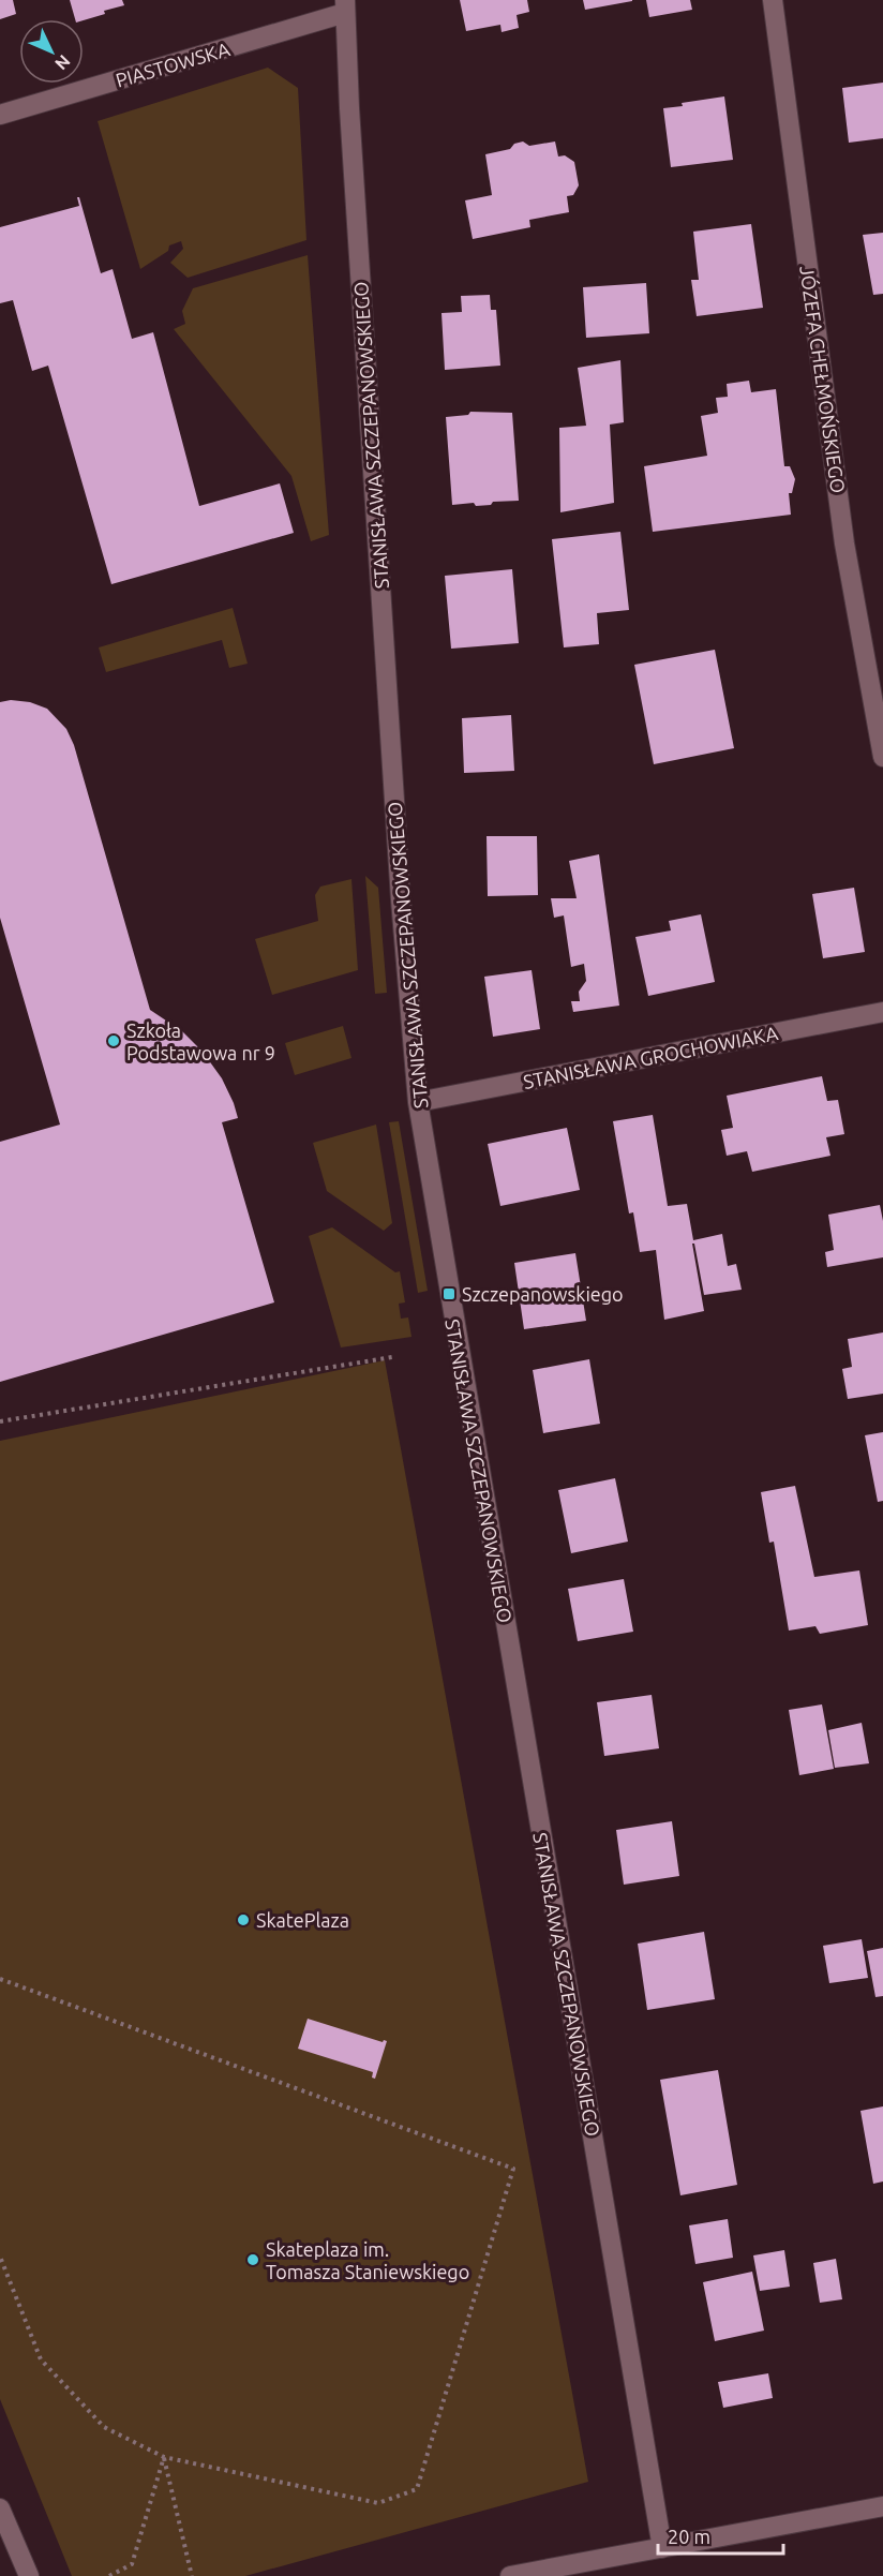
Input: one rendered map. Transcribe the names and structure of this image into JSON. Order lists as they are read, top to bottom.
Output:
{
  "streets": {
    "street": [
      "PIASTOWSKA",
      "JÓZEFA CHEŁMOŃSKIEGO",
      "STANISŁAWA SZCZEPANOWSKIEGO",
      "STANISŁAWA GROCHOWIAKA"
    ]
  },
  "crossings": [
    ["PIASTOWSKA", "STANISŁAWA SZCZEPANOWSKIEGO"],
    ["STANISŁAWA SZCZEPANOWSKIEGO", "STANISŁAWA GROCHOWIAKA"]
  ],
  "places": {
    "other": ["Szkoła Podstawowa nr 9", "SkatePlaza", "Skateplaza im. Tomasza Staniewskiego"],
    "transit": ["Szczepanowskiego"]
  },
  "scale_bar": "20 m",
  "north": "bottom right"
}
